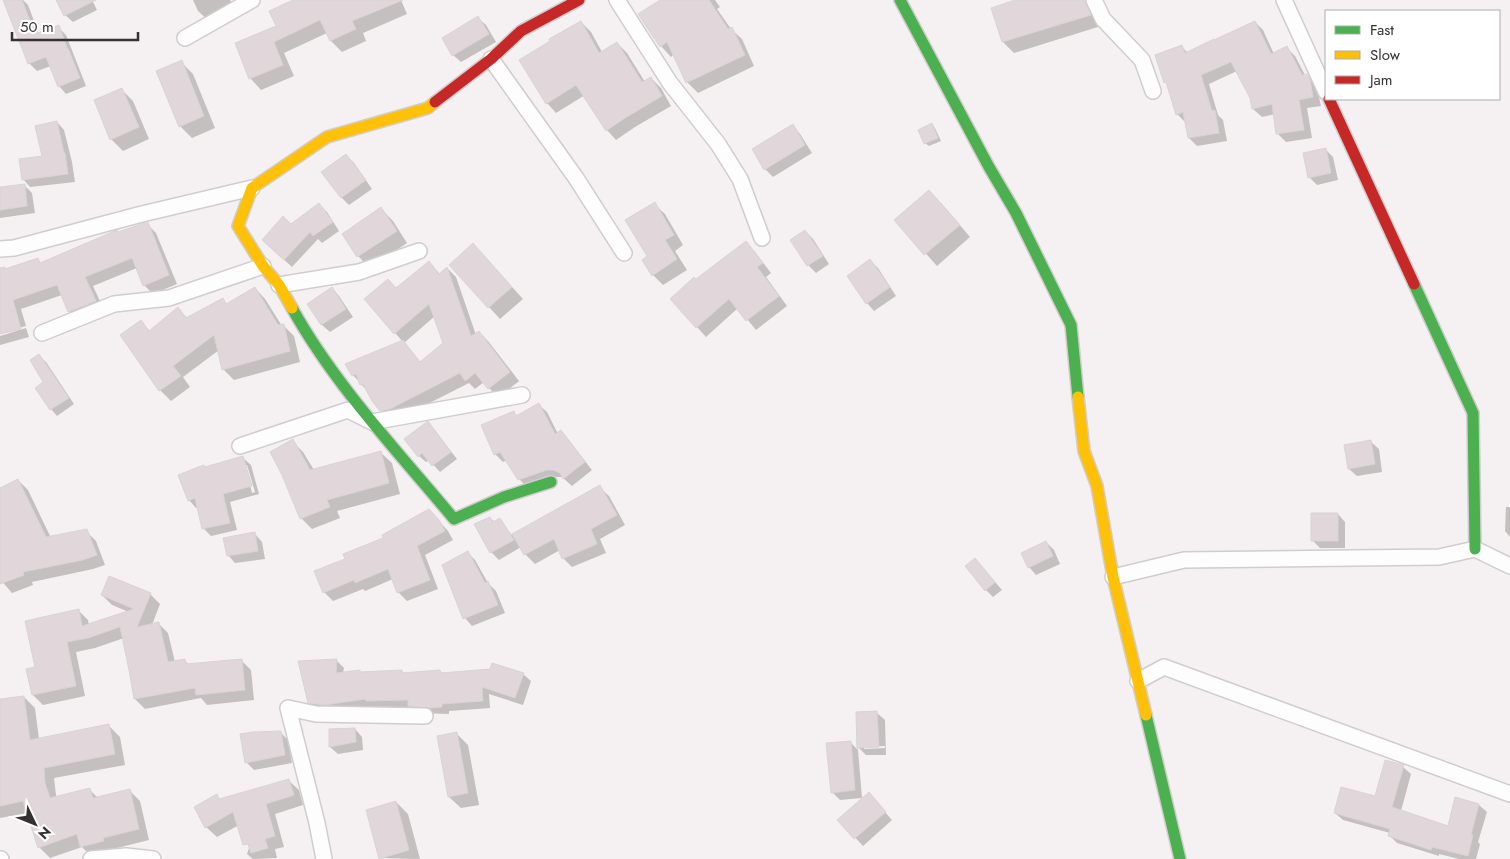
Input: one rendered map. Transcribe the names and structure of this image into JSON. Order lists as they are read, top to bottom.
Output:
{
  "legend": ["Fast", "Slow", "Jam"],
  "scale_bar": "50 m",
  "north": "bottom right"
}
